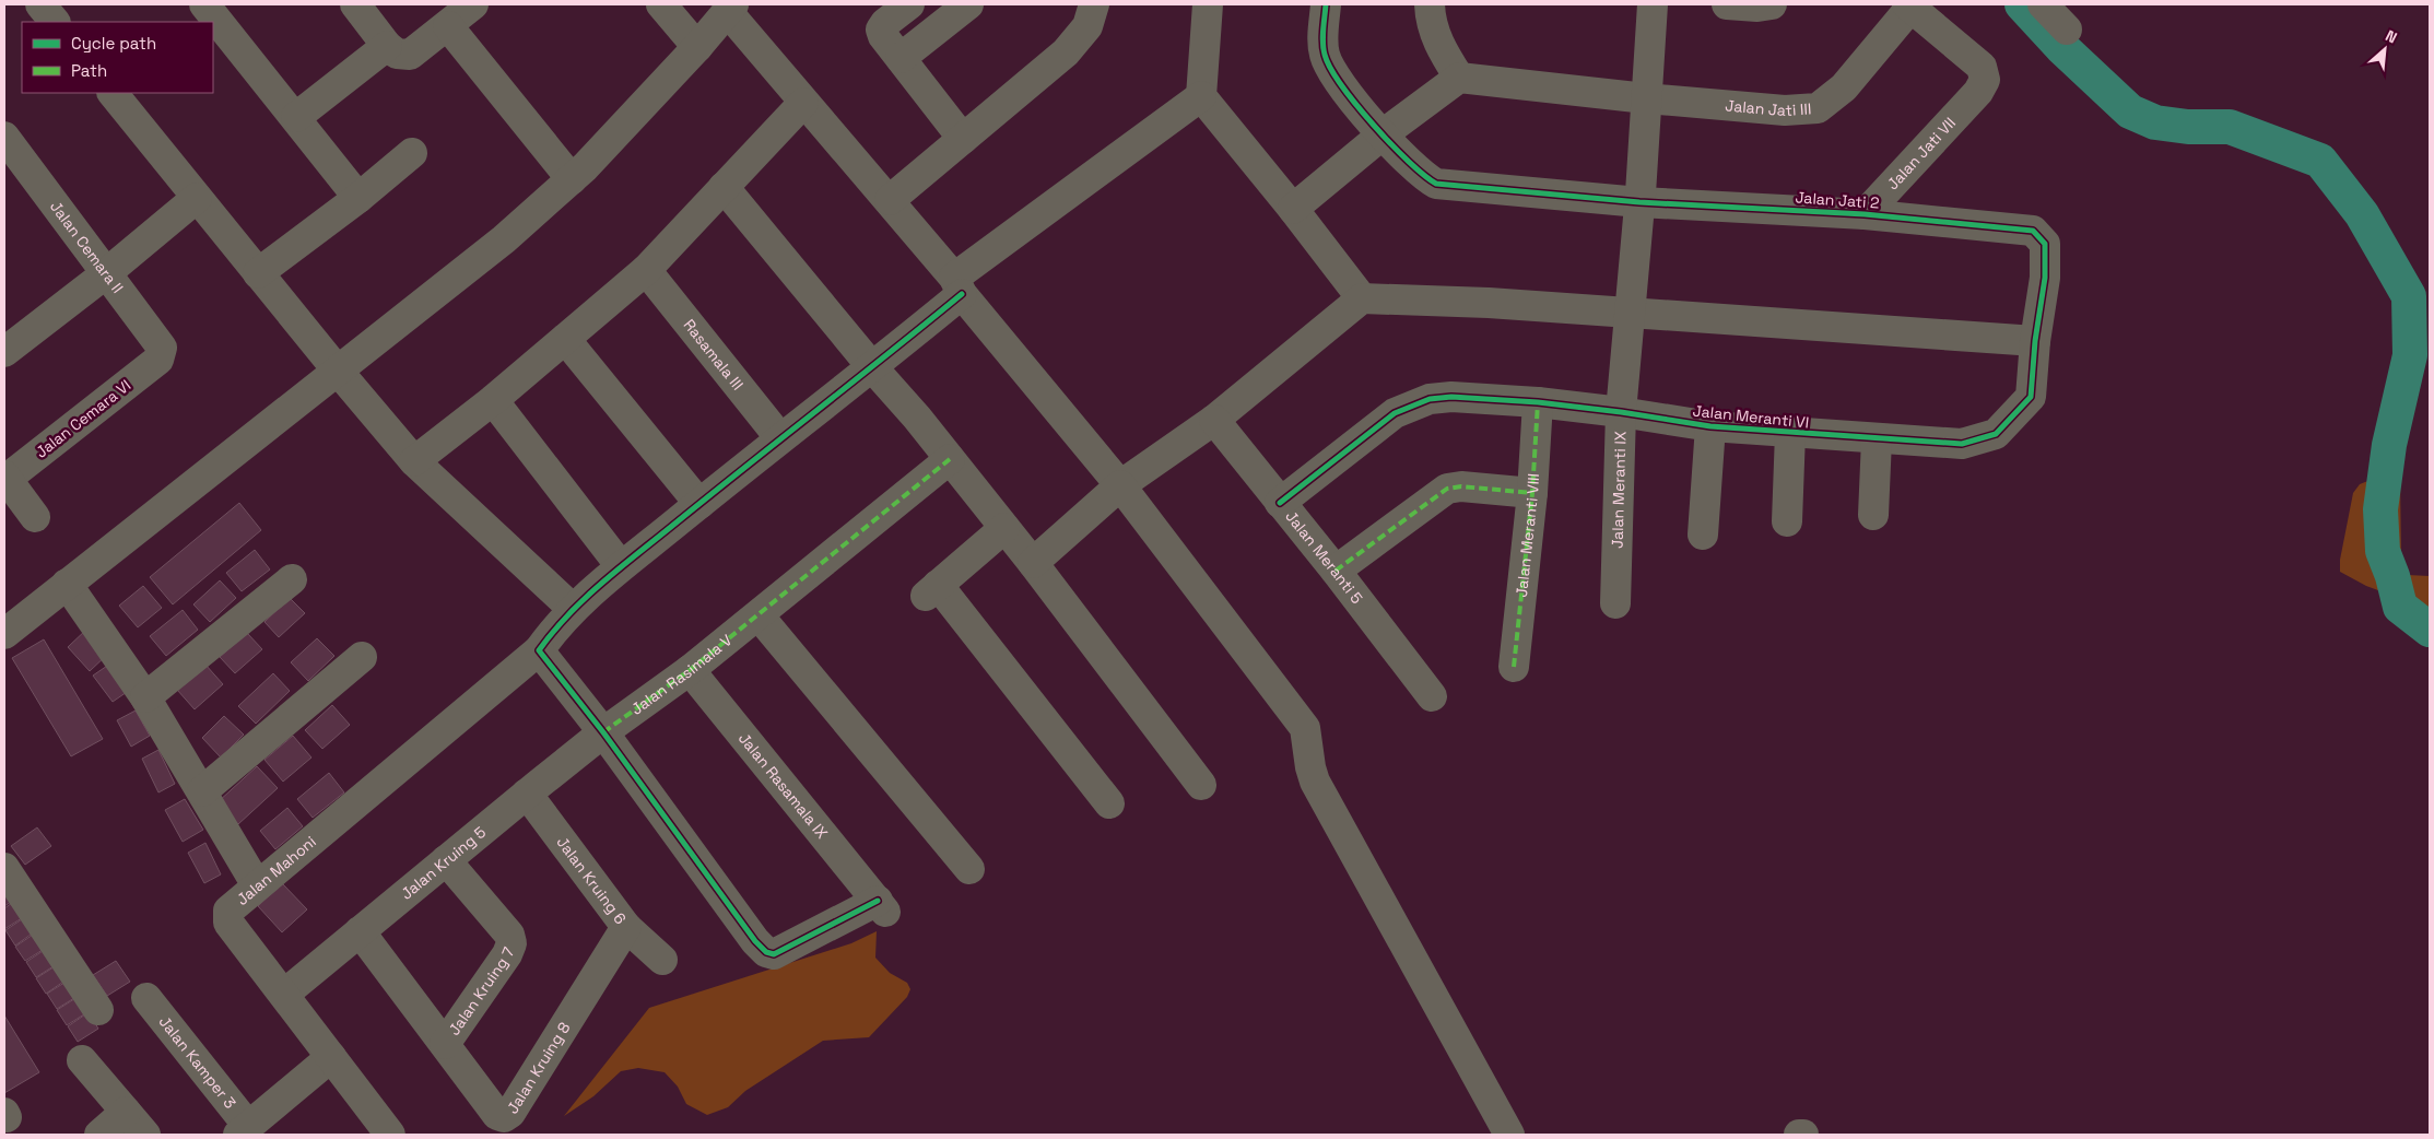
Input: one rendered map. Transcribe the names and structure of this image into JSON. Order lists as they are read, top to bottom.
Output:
{
  "streets": {
    "street": [
      "Jalan Jati III",
      "Jalan Jati VII",
      "Jalan Jati 2",
      "Jalan Cemara II",
      "Rasamala III",
      "Jalan Meranti VI",
      "Jalan Cemara VI",
      "Jalan Meranti IX",
      "Jalan Meranti VIII",
      "Jalan Meranti 5",
      "Jalan Rasimala V",
      "Jalan Rasamala IX",
      "Jalan Kruing 5",
      "Jalan Mahoni",
      "Jalan Kruing 6",
      "Jalan Kruing 7",
      "Jalan Kamper 3",
      "Jalan Kruing 8"
    ]
  },
  "crossings": [
    ["Jalan Jati III", "Jalan Jati VII"],
    ["Jalan Jati III", "Jalan Meranti IX"],
    ["Jalan Jati VII", "Jalan Jati 2"],
    ["Jalan Jati 2", "Jalan Meranti VI"],
    ["Jalan Jati 2", "Jalan Meranti IX"],
    ["Jalan Cemara II", "Jalan Cemara VI"],
    ["Rasamala III", "Jalan Mahoni"],
    ["Jalan Meranti VI", "Jalan Meranti IX"],
    ["Jalan Meranti VI", "Jalan Meranti VIII"],
    ["Jalan Meranti VI", "Jalan Meranti 5"],
    ["Jalan Rasimala V", "Jalan Rasamala IX"],
    ["Jalan Rasimala V", "Jalan Kruing 5"],
    ["Jalan Rasamala IX", "Jalan Kruing 5"],
    ["Jalan Rasamala IX", "Jalan Mahoni"],
    ["Jalan Kruing 5", "Jalan Mahoni"],
    ["Jalan Kruing 5", "Jalan Kruing 6"],
    ["Jalan Kruing 5", "Jalan Kruing 7"],
    ["Jalan Kruing 5", "Jalan Kruing 8"],
    ["Jalan Kruing 6", "Jalan Kruing 8"],
    ["Jalan Kruing 7", "Jalan Kruing 8"]
  ],
  "legend": ["Cycle path", "Path"],
  "north": "top right"
}
